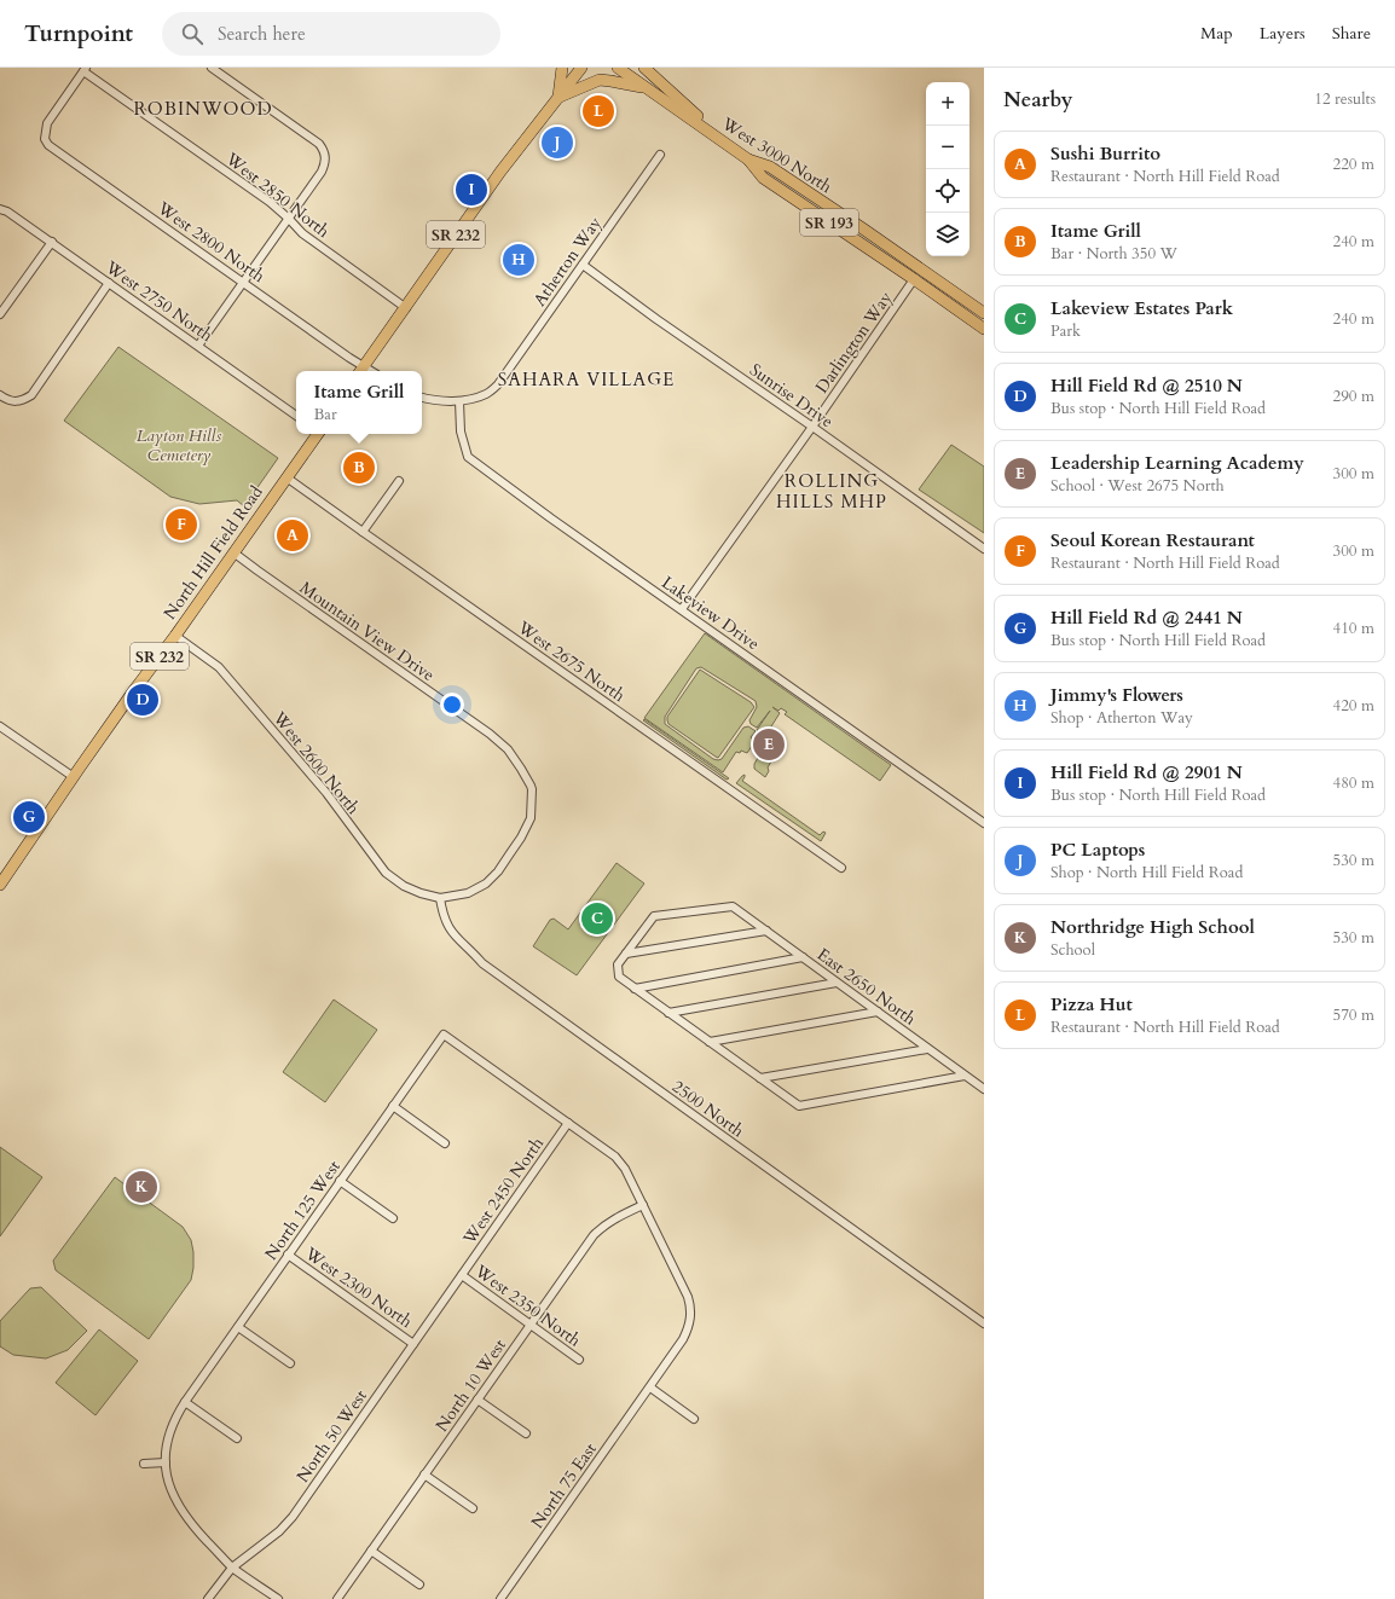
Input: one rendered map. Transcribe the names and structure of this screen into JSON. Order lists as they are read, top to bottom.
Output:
{
  "streets": {
    "main road": [
      "West 3000 North",
      "SR 193",
      "SR 232",
      "North Hill Field Road"
    ],
    "street": [
      "West 2850 North",
      "West 2800 North",
      "Atherton Way",
      "West 2750 North",
      "Darlington Way",
      "Sunrise Drive",
      "Lakeview Drive",
      "Mountain View Drive",
      "West 2675 North",
      "West 2600 North",
      "East 2650 North",
      "2500 North",
      "West 2450 North",
      "North 125 West",
      "West 2300 North",
      "West 2350 North",
      "North 10 West",
      "North 50 West",
      "North 75 East"
    ]
  },
  "crossings": [
    ["West 3000 North", "SR 193"],
    ["West 2850 North", "SR 232"],
    ["West 2850 North", "West 2800 North"],
    ["SR 193", "Darlington Way"],
    ["SR 232", "West 2800 North"],
    ["Atherton Way", "Sunrise Drive"],
    ["Atherton Way", "Lakeview Drive"],
    ["Darlington Way", "Sunrise Drive"],
    ["Darlington Way", "Lakeview Drive"],
    ["North Hill Field Road", "Mountain View Drive"],
    ["North Hill Field Road", "West 2675 North"],
    ["North Hill Field Road", "West 2600 North"],
    ["Mountain View Drive", "West 2600 North"],
    ["Mountain View Drive", "2500 North"],
    ["West 2600 North", "2500 North"],
    ["West 2450 North", "North 125 West"],
    ["West 2450 North", "West 2350 North"],
    ["West 2450 North", "North 50 West"],
    ["North 125 West", "West 2300 North"],
    ["North 125 West", "North 50 West"],
    ["West 2300 North", "North 50 West"],
    ["West 2350 North", "North 10 West"],
    ["West 2350 North", "North 50 West"],
    ["North 10 West", "North 75 East"]
  ],
  "districts": ["ROBINWOOD", "SAHARA VILLAGE", "ROLLING HILLS MHP"],
  "parks": ["Layton Hills Cemetery"],
  "page": {
    "header": "Turnpoint",
    "search": "Search here",
    "nav": ["Map", "Layers", "Share"],
    "heading": ["Nearby", "12 results"],
    "map_buttons": ["+", "−"],
    "pins": [
      "L",
      "J",
      "I",
      "H",
      "B",
      "F",
      "A",
      "D",
      "E",
      "G",
      "C",
      "K"
    ],
    "list": [
      {
        "mark": "A",
        "name": "Sushi Burrito",
        "note": "Restaurant · North Hill Field Road",
        "value": "220 m"
      },
      {
        "mark": "B",
        "name": "Itame Grill",
        "note": "Bar · North 350 W",
        "value": "240 m"
      },
      {
        "mark": "C",
        "name": "Lakeview Estates Park",
        "note": "Park",
        "value": "240 m"
      },
      {
        "mark": "D",
        "name": "Hill Field Rd @ 2510 N",
        "note": "Bus stop · North Hill Field Road",
        "value": "290 m"
      },
      {
        "mark": "E",
        "name": "Leadership Learning Academy",
        "note": "School · West 2675 North",
        "value": "300 m"
      },
      {
        "mark": "F",
        "name": "Seoul Korean Restaurant",
        "note": "Restaurant · North Hill Field Road",
        "value": "300 m"
      },
      {
        "mark": "G",
        "name": "Hill Field Rd @ 2441 N",
        "note": "Bus stop · North Hill Field Road",
        "value": "410 m"
      },
      {
        "mark": "H",
        "name": "Jimmy's Flowers",
        "note": "Shop · Atherton Way",
        "value": "420 m"
      },
      {
        "mark": "I",
        "name": "Hill Field Rd @ 2901 N",
        "note": "Bus stop · North Hill Field Road",
        "value": "480 m"
      },
      {
        "mark": "J",
        "name": "PC Laptops",
        "note": "Shop · North Hill Field Road",
        "value": "530 m"
      },
      {
        "mark": "K",
        "name": "Northridge High School",
        "note": "School",
        "value": "530 m"
      },
      {
        "mark": "L",
        "name": "Pizza Hut",
        "note": "Restaurant · North Hill Field Road",
        "value": "570 m"
      }
    ],
    "popup": ["Itame Grill", "Bar"]
  }
}
